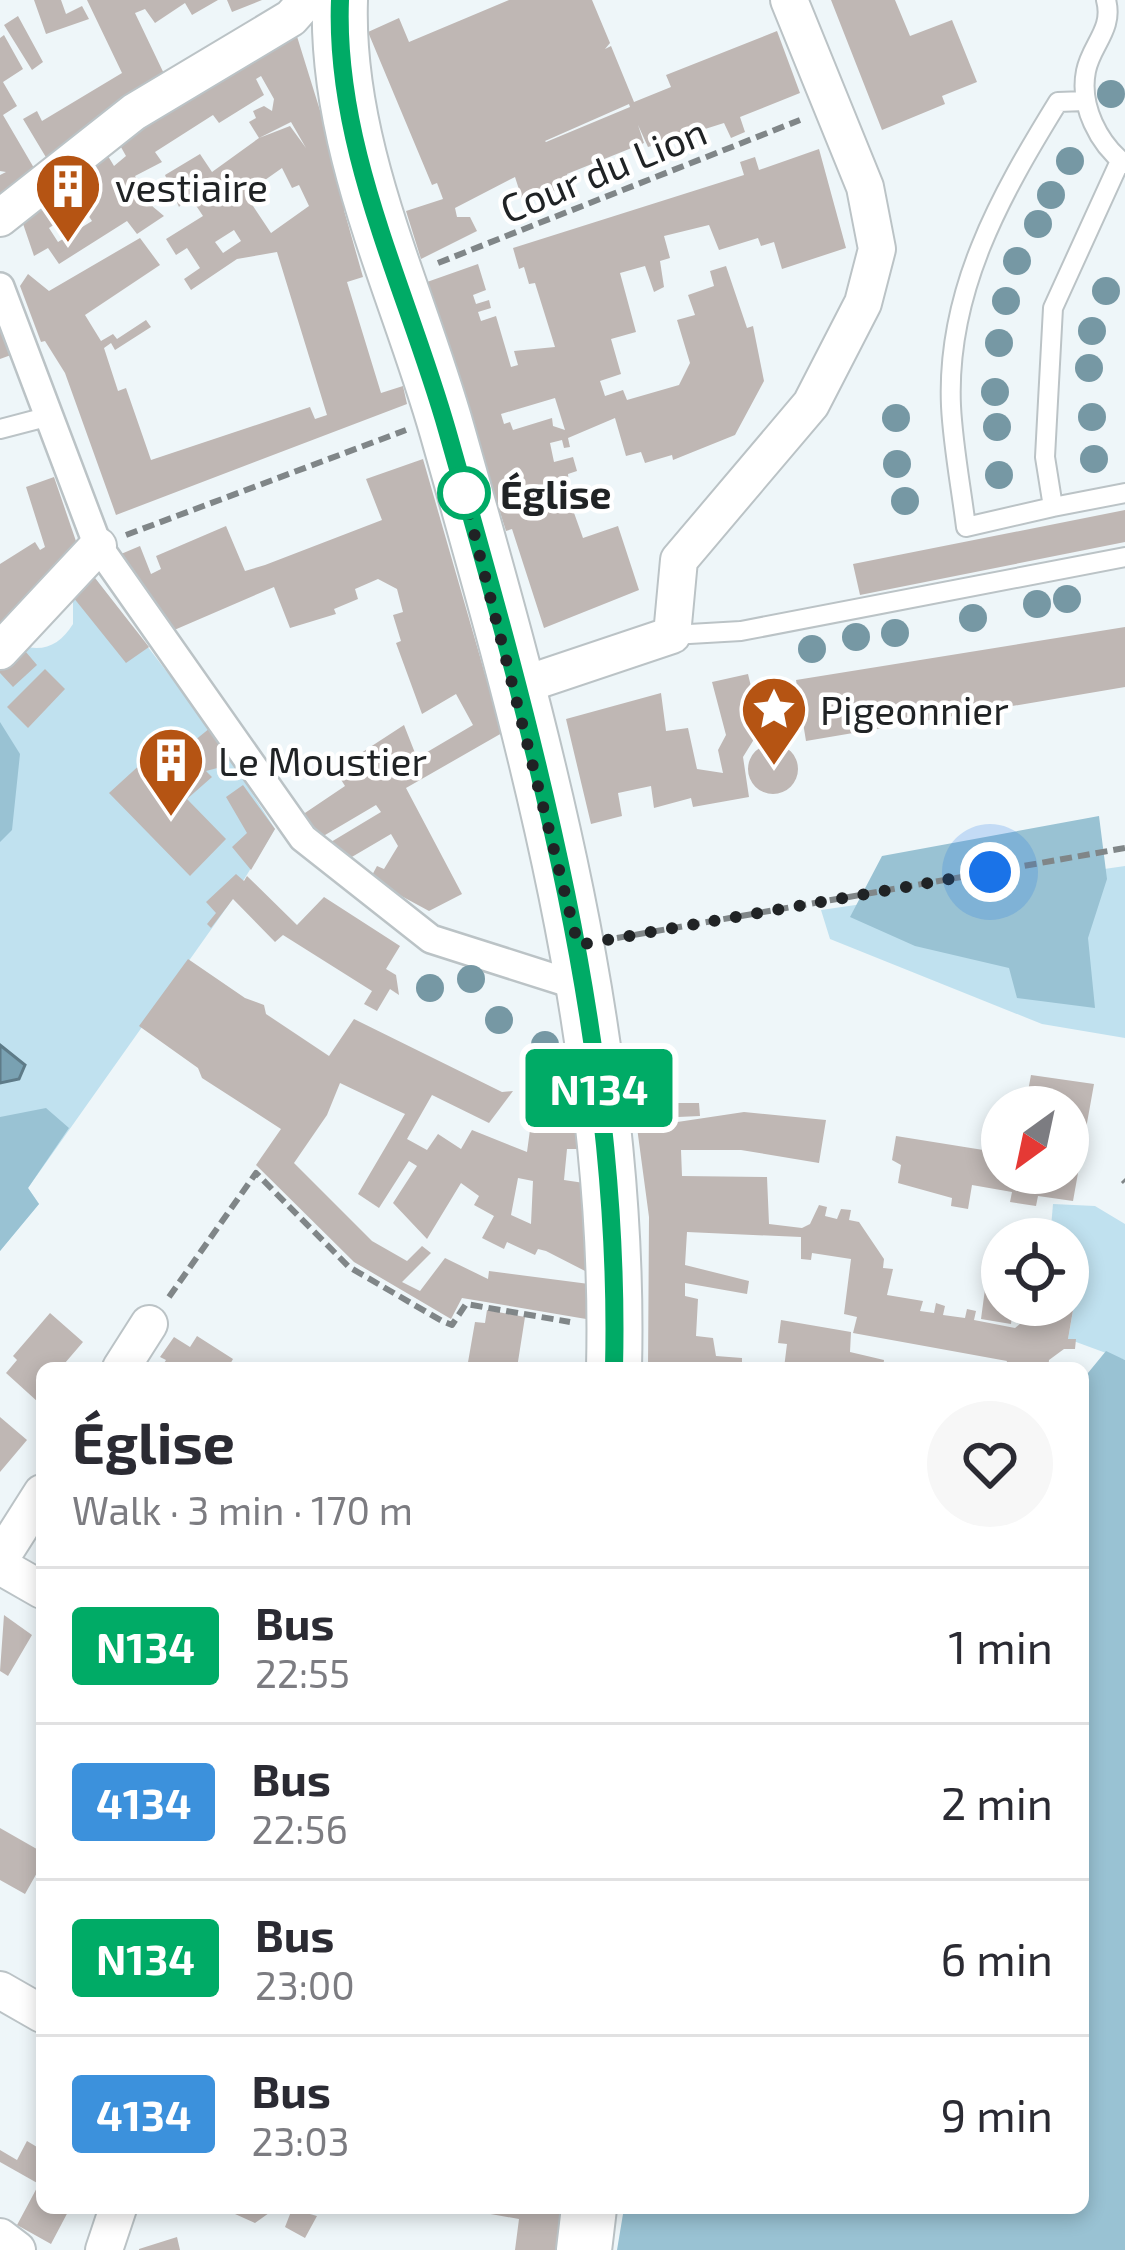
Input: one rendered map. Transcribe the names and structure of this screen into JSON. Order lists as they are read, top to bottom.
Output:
{
  "streets": {
    "path": ["Cour du Lion"]
  },
  "places": {
    "building": ["vestiaire", "Le Moustier"],
    "other": ["Église"],
    "place": ["Pigeonnier"]
  },
  "lines": ["bus line N134"],
  "north": "bottom left",
  "page": {
    "on_map": "N134",
    "heading": ["Église", "Walk · 3 min · 170 m"],
    "list": [
      {
        "mark": "N134",
        "name": "Bus",
        "note": "22:55",
        "value": "1 min"
      },
      {
        "mark": "4134",
        "name": "Bus",
        "note": "22:56",
        "value": "2 min"
      },
      {
        "mark": "N134",
        "name": "Bus",
        "note": "23:00",
        "value": "6 min"
      },
      {
        "mark": "4134",
        "name": "Bus",
        "note": "23:03",
        "value": "9 min"
      }
    ]
  }
}
